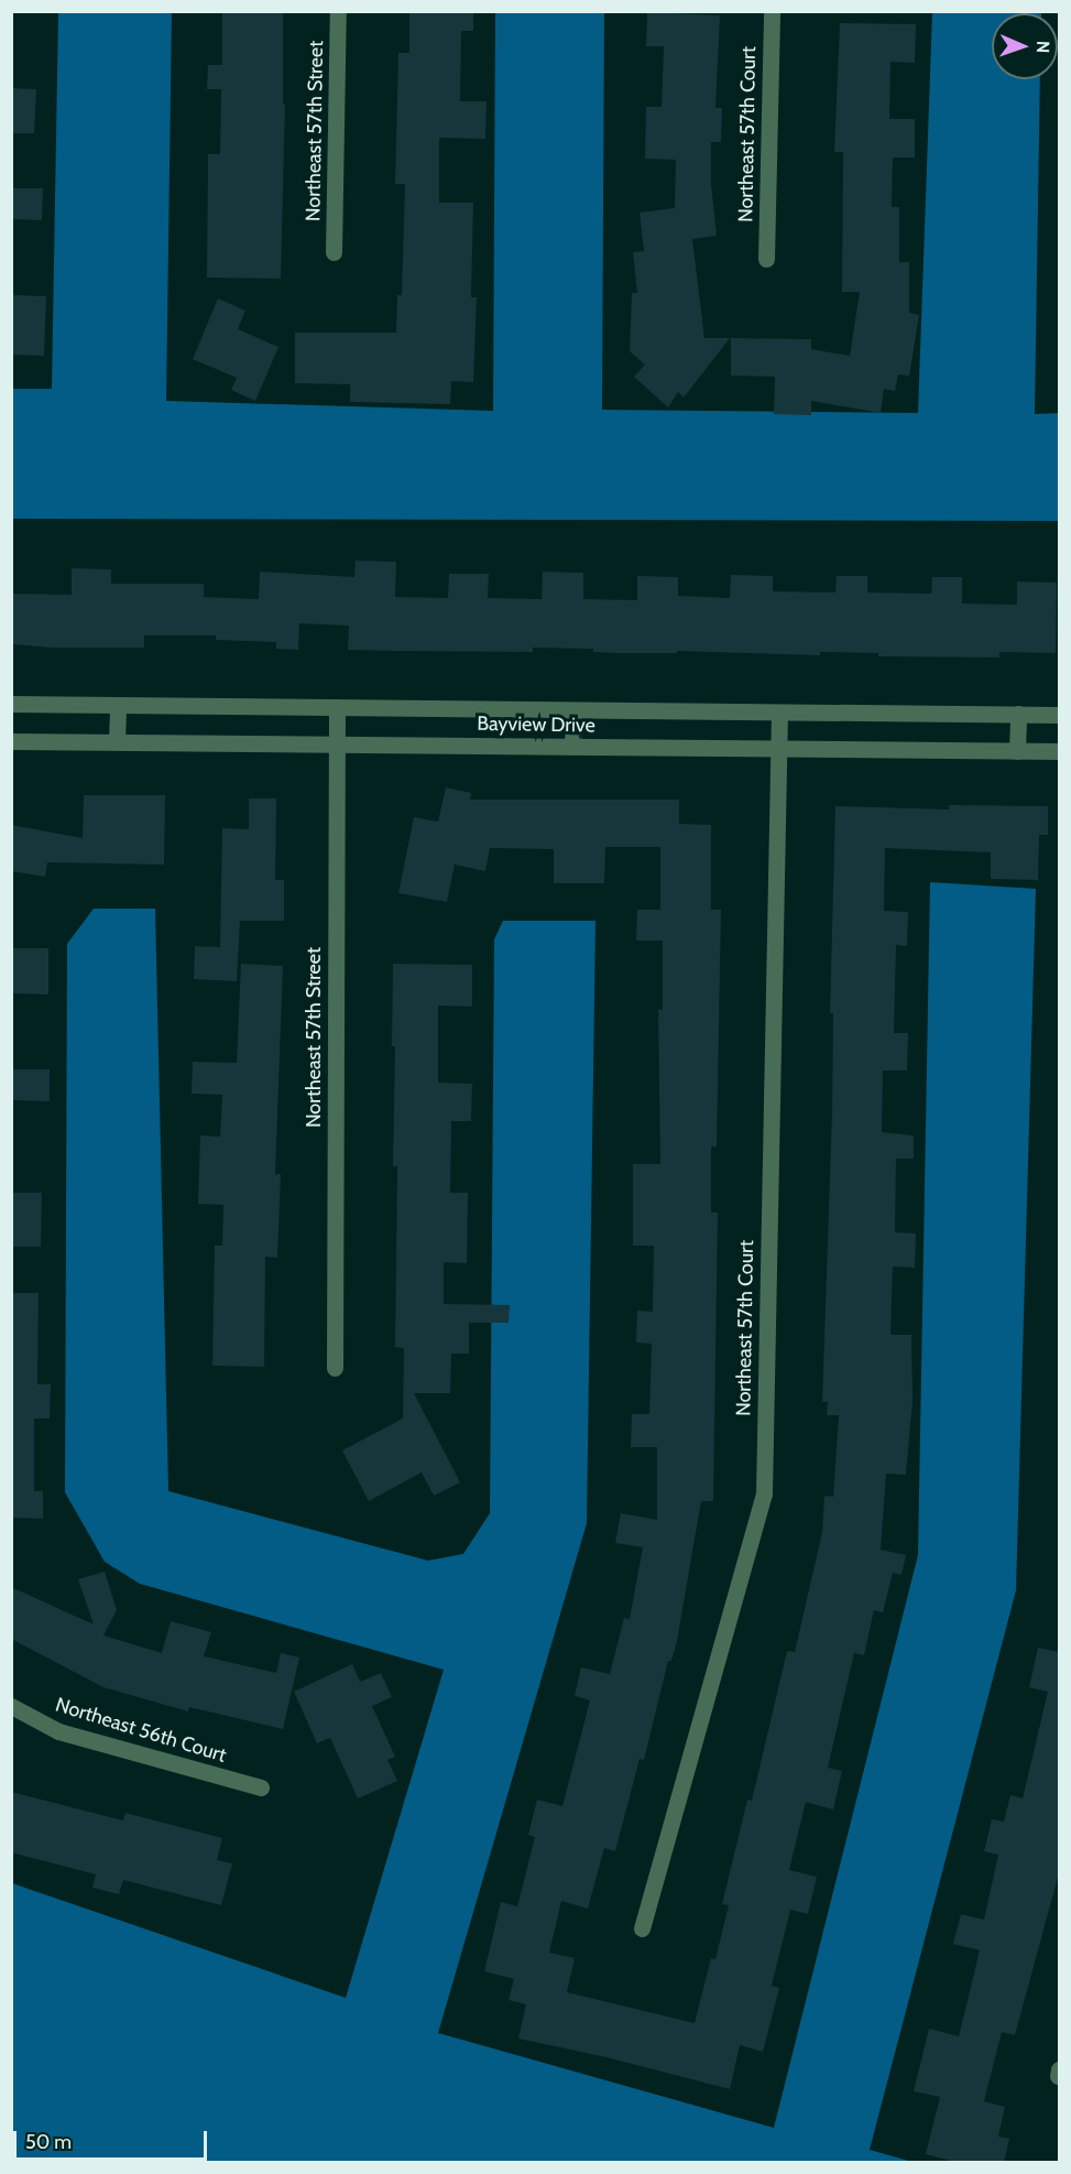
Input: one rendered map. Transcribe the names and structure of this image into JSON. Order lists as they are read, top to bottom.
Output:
{
  "streets": {
    "street": [
      "Northeast 57th Street",
      "Northeast 57th Court",
      "Bayview Drive",
      "Northeast 56th Court"
    ]
  },
  "crossings": [
    ["Northeast 57th Street", "Bayview Drive"],
    ["Northeast 57th Court", "Bayview Drive"]
  ],
  "scale_bar": "50 m",
  "north": "right"
}
